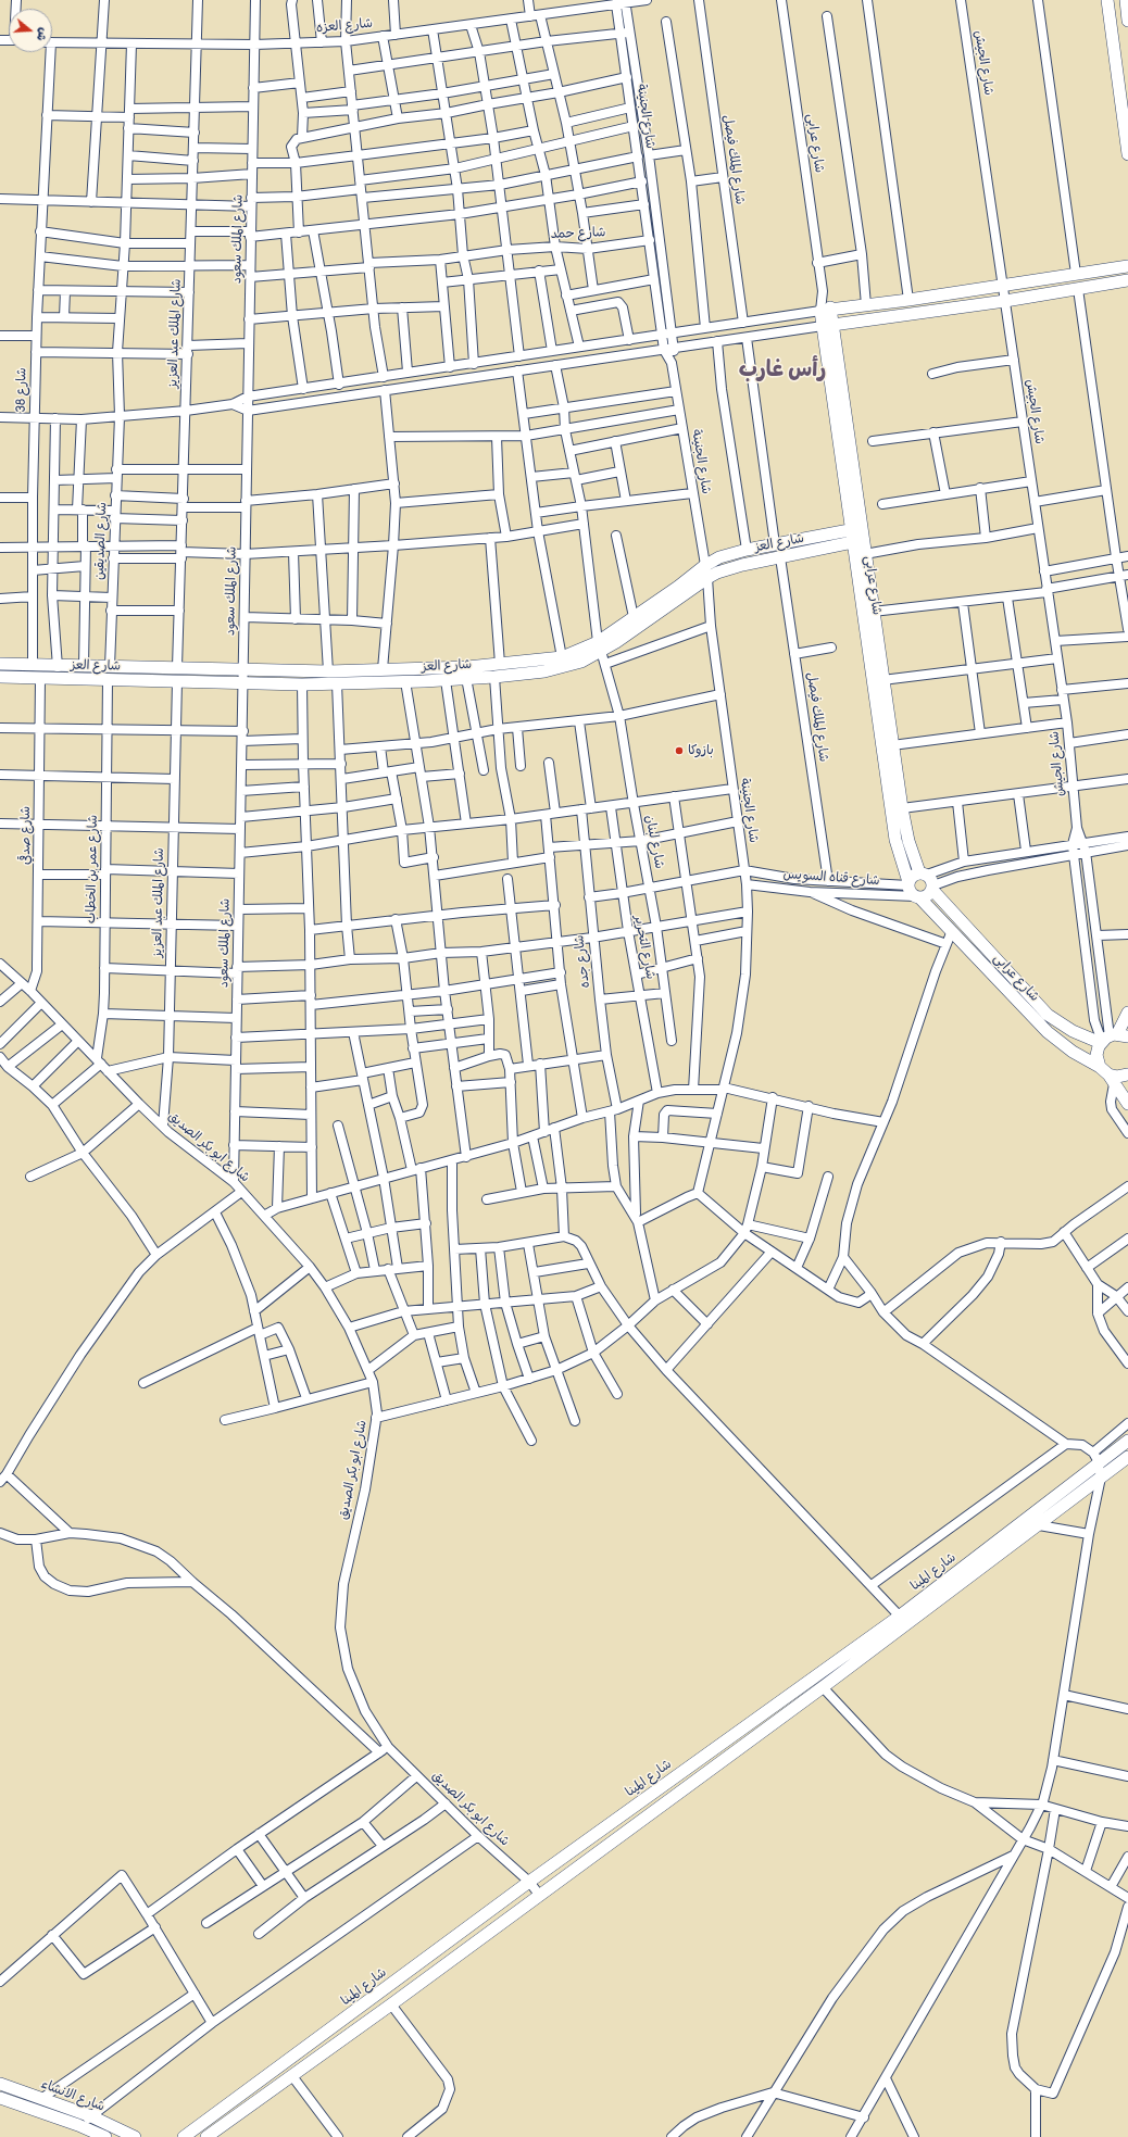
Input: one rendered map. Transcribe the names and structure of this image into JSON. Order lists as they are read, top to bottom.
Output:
{
  "streets": {
    "main road": [
      "شارع عرابى",
      "شارع العز",
      "شارع المينا",
      "شارع الانشاء"
    ],
    "street": [
      "شارع العزه",
      "شارع الجيش",
      "شارع الجنينة",
      "شارع الملك فيصل",
      "شارع حمد",
      "شارع الملك سعود",
      "شارع الملك عبد العزيز",
      "شارع 38",
      "شارع الصديقين",
      "شارع صدقي",
      "شارع لبنان",
      "شارع عمر بن الخطاب",
      "شارع قناه السويس",
      "شارع التحرير",
      "شارع جده",
      "شارع ابو بكر الصديق"
    ]
  },
  "crossings": [
    ["شارع العزه", "شارع الجنينة"],
    ["شارع العزه", "شارع الملك سعود"],
    ["شارع العزه", "شارع الملك عبد العزيز"],
    ["شارع العزه", "شارع الصديقين"],
    ["شارع الجيش", "شارع عرابى"],
    ["شارع الجنينة", "شارع حمد"],
    ["شارع الجنينة", "شارع العز"],
    ["شارع الجنينة", "شارع قناه السويس"],
    ["شارع عرابى", "شارع العز"],
    ["شارع عرابى", "شارع قناه السويس"],
    ["شارع الملك فيصل", "شارع العز"],
    ["شارع الملك فيصل", "شارع قناه السويس"],
    ["شارع حمد", "شارع الملك سعود"],
    ["شارع الملك سعود", "شارع العز"],
    ["شارع الملك سعود", "شارع ابو بكر الصديق"],
    ["شارع الملك عبد العزيز", "شارع العز"],
    ["شارع الملك عبد العزيز", "شارع ابو بكر الصديق"],
    ["شارع 38", "شارع العز"],
    ["شارع الصديقين", "شارع العز"],
    ["شارع العز", "شارع صدقي"],
    ["شارع العز", "شارع لبنان"],
    ["شارع العز", "شارع عمر بن الخطاب"],
    ["شارع صدقي", "شارع ابو بكر الصديق"],
    ["شارع عمر بن الخطاب", "شارع ابو بكر الصديق"],
    ["شارع ابو بكر الصديق", "شارع المينا"]
  ],
  "districts": ["رأس غارب"],
  "places": ["بازوكا"],
  "north": "right"
}
